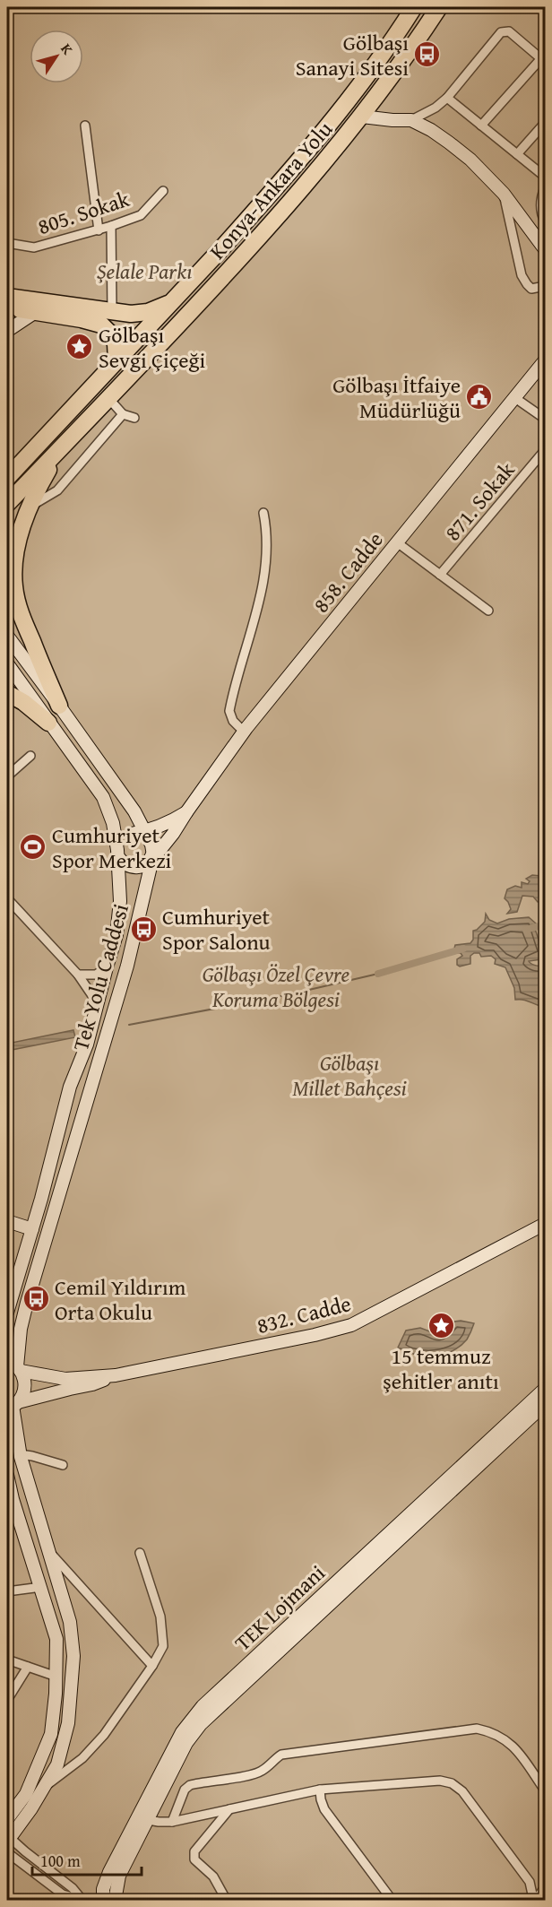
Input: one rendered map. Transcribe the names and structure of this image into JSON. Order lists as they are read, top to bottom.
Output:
{
  "streets": {
    "highway": ["Konya-Ankara Yolu"],
    "street": [
      "805. Sokak",
      "871. Sokak",
      "858. Cadde",
      "Tek Yolu Caddesi",
      "832. Cadde",
      "TEK Lojmani"
    ]
  },
  "crossings": [
    ["858. Cadde", "Tek Yolu Caddesi"],
    ["Tek Yolu Caddesi", "832. Cadde"]
  ],
  "parks": ["Şelale Parkı", "Gölbaşı Özel Çevre Koruma Bölgesi", "Gölbaşı Millet Bahçesi"],
  "places": {
    "bus stop": ["Gölbaşı Sanayi Sitesi", "Cumhuriyet Spor Salonu", "Cemil Yıldırım Orta Okulu"],
    "place": ["Gölbaşı Sevgi Çiçeği", "15 temmuz şehitler anıtı"],
    "public building": ["Gölbaşı İtfaiye Müdürlüğü"],
    "sports": ["Cumhuriyet Spor Merkezi"]
  },
  "scale_bar": "100 m",
  "north": "top right"
}
